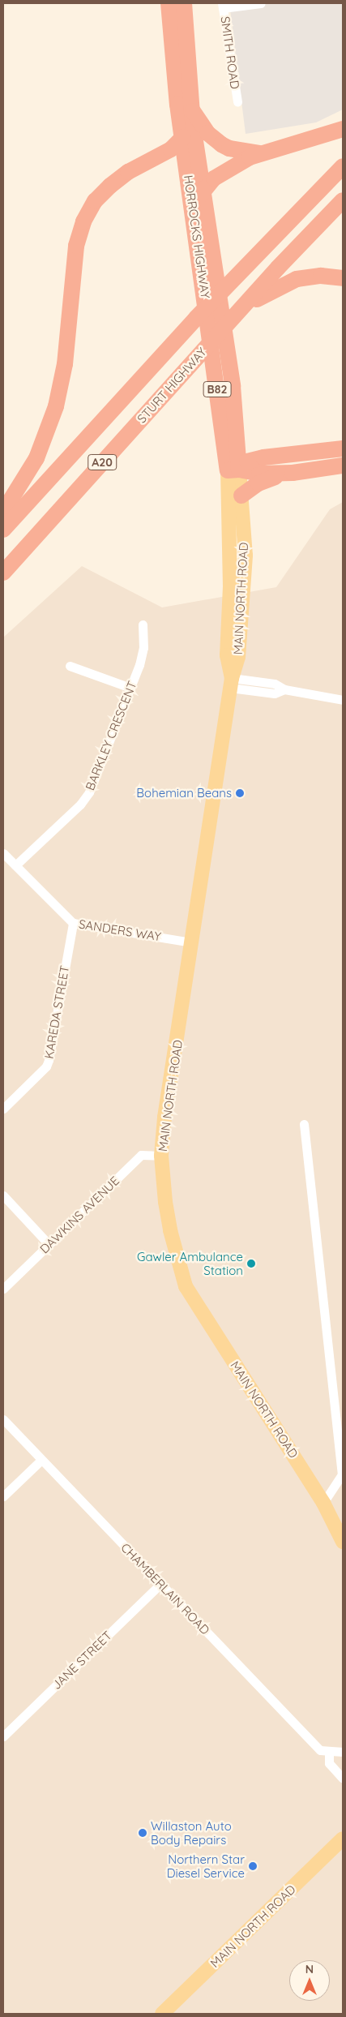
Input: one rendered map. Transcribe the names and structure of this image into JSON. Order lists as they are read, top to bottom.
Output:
{
  "streets": {
    "highway": [
      "HORROCKS HIGHWAY",
      "STURT HIGHWAY",
      "B82",
      "A20"
    ],
    "main road": ["MAIN NORTH ROAD"],
    "street": [
      "SMITH ROAD",
      "BARKLEY CRESCENT",
      "SANDERS WAY",
      "KAREDA STREET",
      "DAWKINS AVENUE",
      "CHAMBERLAIN ROAD",
      "JANE STREET"
    ]
  },
  "crossings": [
    ["HORROCKS HIGHWAY", "MAIN NORTH ROAD"],
    ["MAIN NORTH ROAD", "SANDERS WAY"],
    ["MAIN NORTH ROAD", "DAWKINS AVENUE"],
    ["BARKLEY CRESCENT", "SANDERS WAY"],
    ["SANDERS WAY", "KAREDA STREET"],
    ["CHAMBERLAIN ROAD", "JANE STREET"]
  ],
  "places": [
    "Bohemian Beans",
    "Gawler Ambulance Station",
    "Willaston Auto Body Repairs",
    "Northern Star Diesel Service"
  ],
  "north": "top"
}
